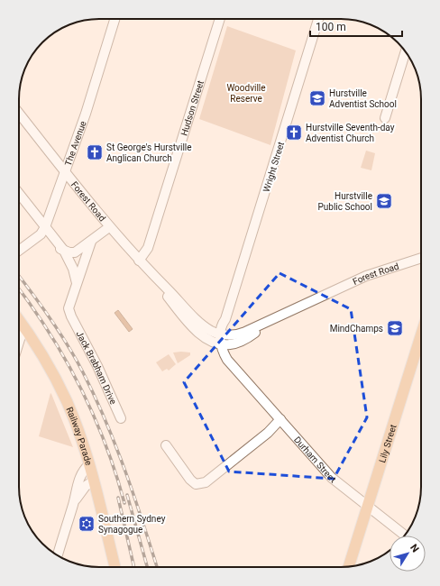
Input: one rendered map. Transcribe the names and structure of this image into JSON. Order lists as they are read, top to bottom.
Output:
{
  "streets": {
    "main road": ["Railway Parade", "Lily Street"],
    "street": [
      "Hudson Street",
      "The Avenue",
      "Wright Street",
      "Forest Road",
      "Jack Brabham Drive",
      "Durham Street"
    ]
  },
  "crossings": [
    ["Hudson Street", "Forest Road"],
    ["The Avenue", "Forest Road"],
    ["Wright Street", "Forest Road"],
    ["Wright Street", "Durham Street"],
    ["Forest Road", "Durham Street"],
    ["Lily Street", "Durham Street"]
  ],
  "parks": ["Woodville Reserve"],
  "places": {
    "school or university": ["Hurstville Adventist School", "Hurstville Public School", "MindChamps"],
    "church": ["Hurstville Seventh-day Adventist Church", "St George's Hurstville Anglican Church"],
    "synagogue": ["Southern Sydney Synagogue"]
  },
  "scale_bar": "100 m",
  "north": "top right"
}
